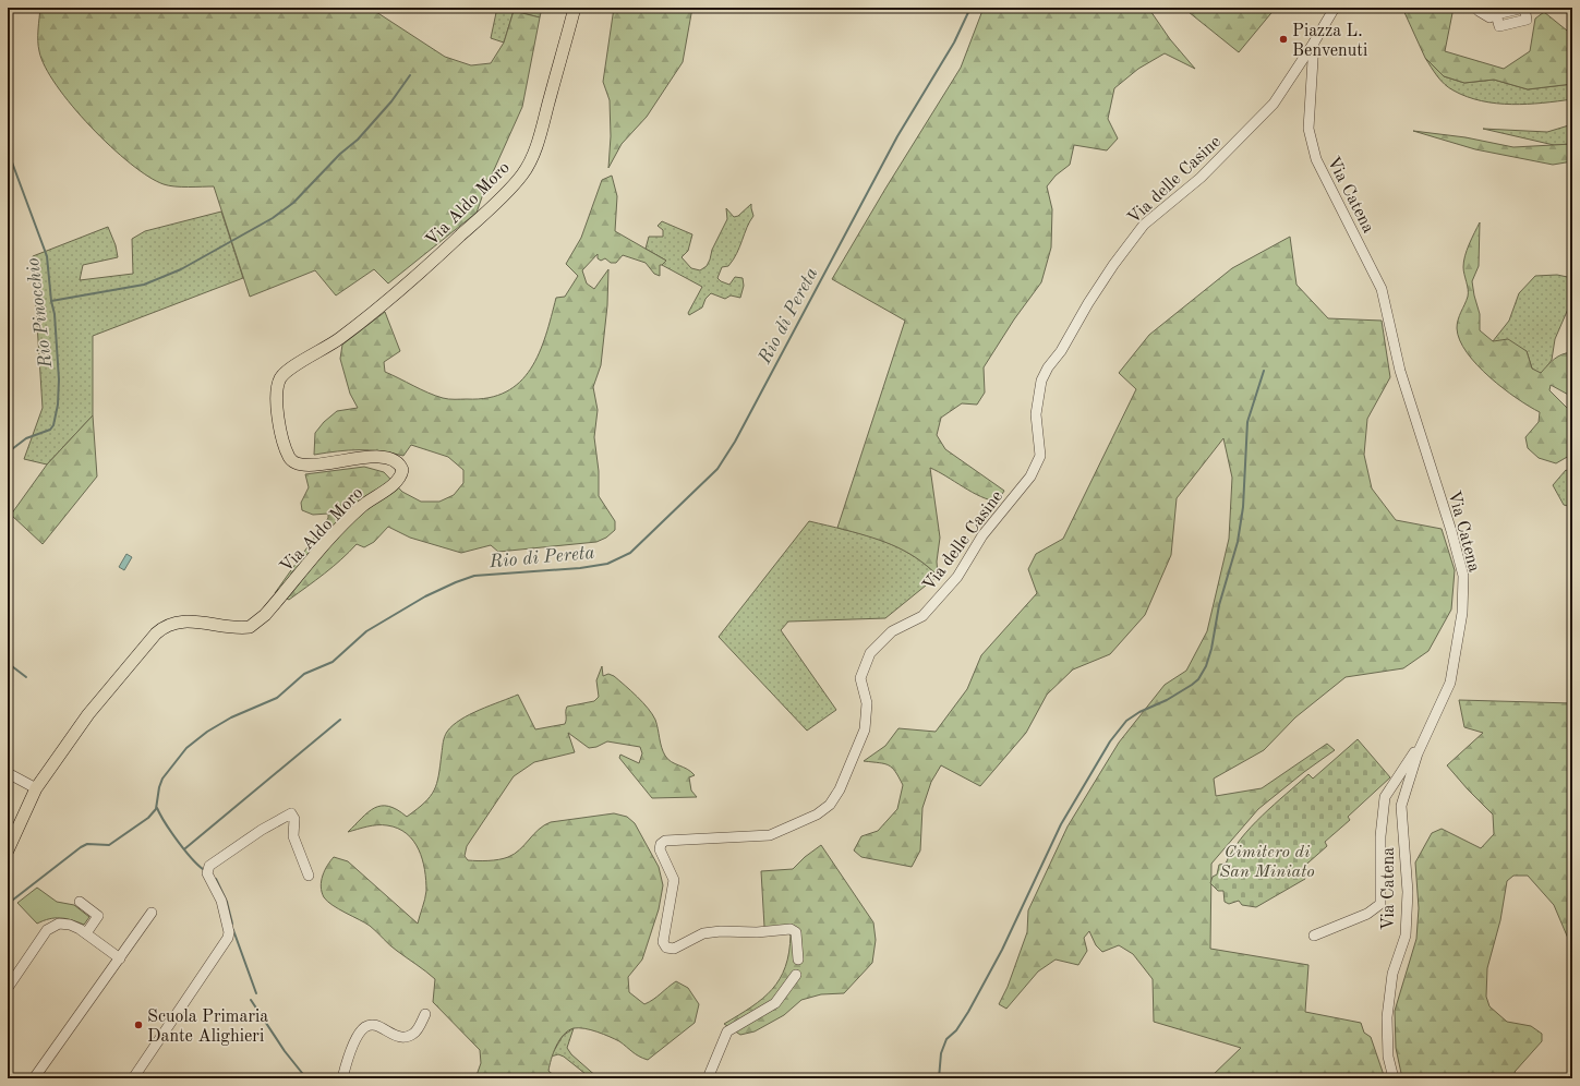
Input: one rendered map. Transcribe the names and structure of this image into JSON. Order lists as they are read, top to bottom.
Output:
{
  "streets": {
    "main road": ["Via Aldo Moro"],
    "street": ["Via delle Casine", "Via Catena"]
  },
  "crossings": [
    ["Via delle Casine", "Via Catena"]
  ],
  "water": ["Rio Pinocchio", "Rio di Pereta"],
  "parks": ["Cimitero di San Miniato"],
  "places": ["Piazza L. Benvenuti", "Scuola Primaria Dante Alighieri"]
}
